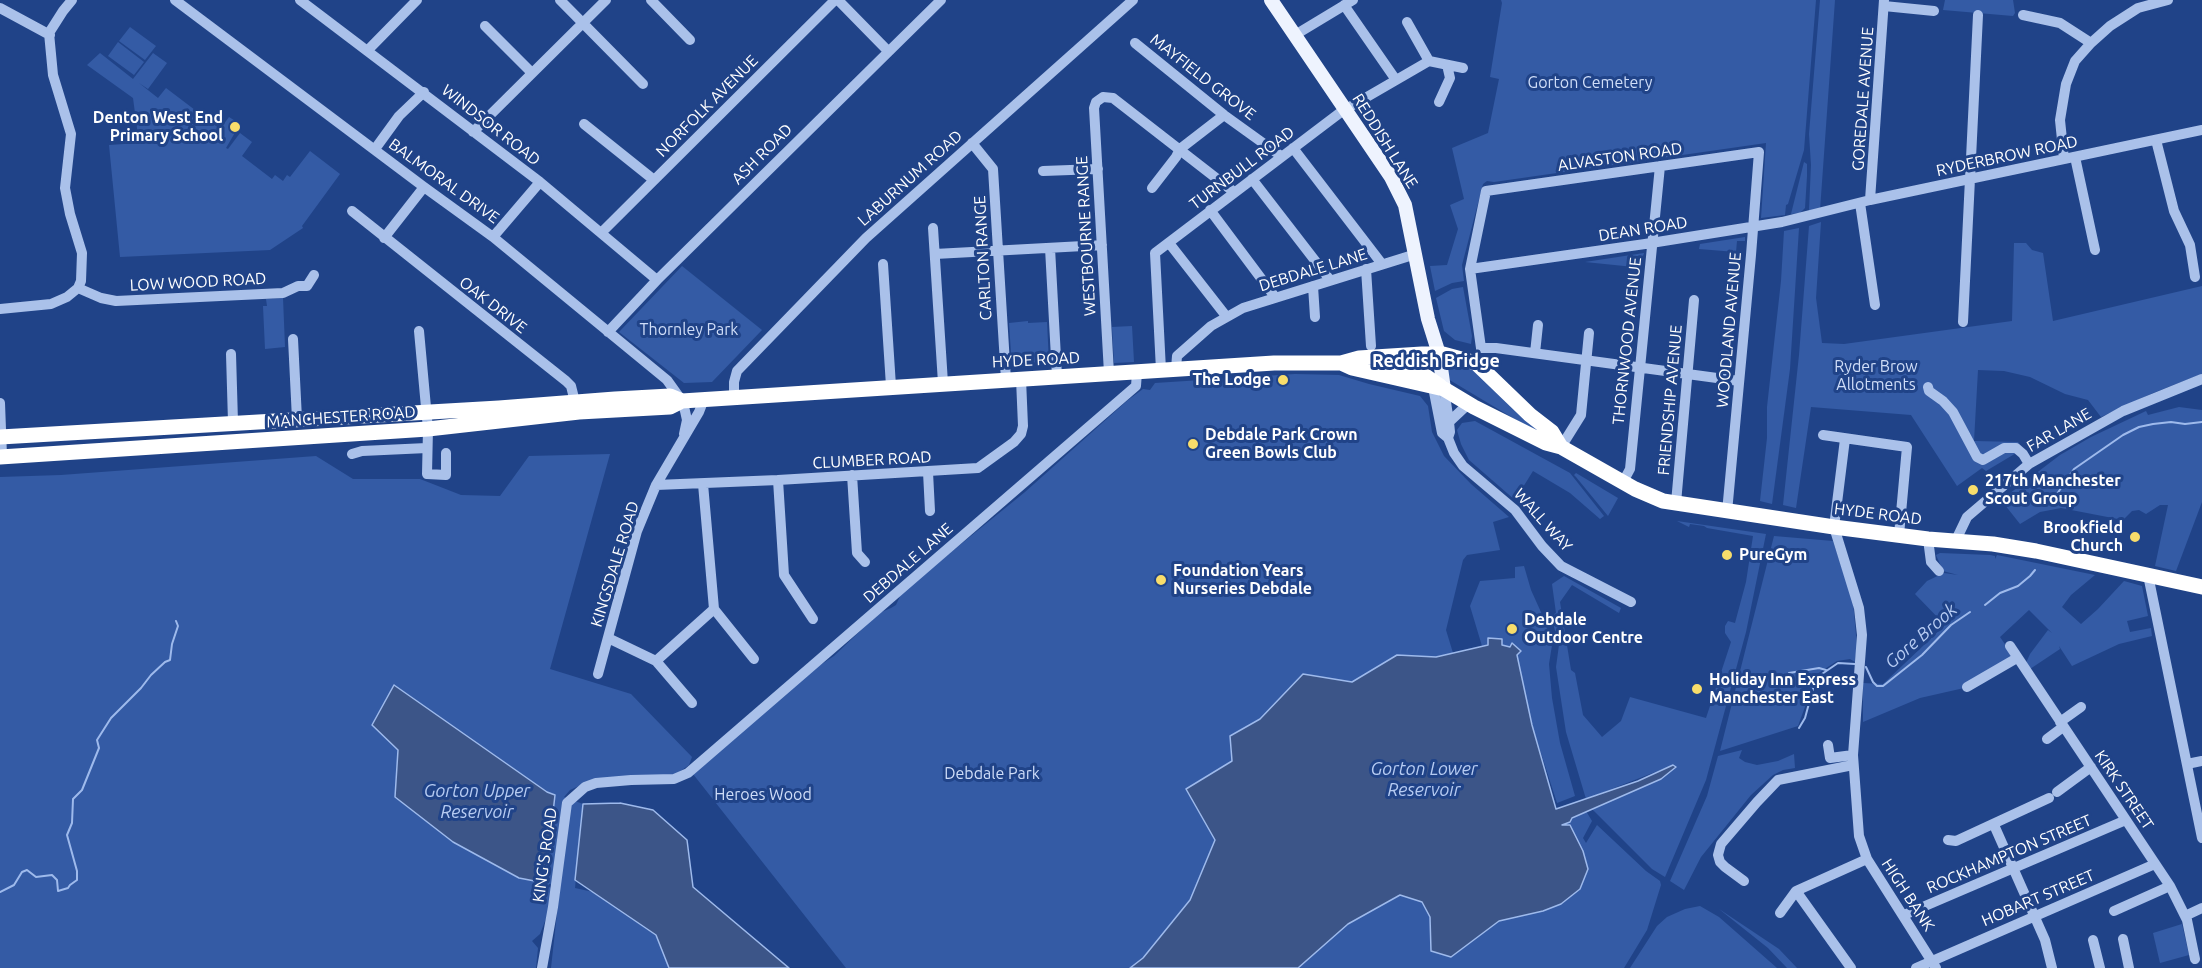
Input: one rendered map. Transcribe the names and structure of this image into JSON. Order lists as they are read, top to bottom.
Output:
{
  "streets": {
    "highway": ["HYDE ROAD", "MANCHESTER ROAD"],
    "main road": ["REDDISH LANE", "WALL WAY"],
    "street": [
      "MAYFIELD GROVE",
      "GOREDALE AVENUE",
      "NORFOLK AVENUE",
      "WINDSOR ROAD",
      "ASH ROAD",
      "RYDERBROW ROAD",
      "ALVASTON ROAD",
      "TURNBULL ROAD",
      "LABURNUM ROAD",
      "BALMORAL DRIVE",
      "DEAN ROAD",
      "WESTBOURNE RANGE",
      "CARLTON RANGE",
      "DEBDALE LANE",
      "LOW WOOD ROAD",
      "OAK DRIVE",
      "WOODLAND AVENUE",
      "THORNWOOD AVENUE",
      "FRIENDSHIP AVENUE",
      "FAR LANE",
      "CLUMBER ROAD",
      "KINGSDALE ROAD",
      "KIRK STREET",
      "ROCKHAMPTON STREET",
      "KING'S ROAD",
      "HIGH BANK",
      "HOBART STREET"
    ]
  },
  "crossings": [
    ["MAYFIELD GROVE", "TURNBULL ROAD"],
    ["GOREDALE AVENUE", "RYDERBROW ROAD"],
    ["NORFOLK AVENUE", "WINDSOR ROAD"],
    ["WINDSOR ROAD", "ASH ROAD"],
    ["REDDISH LANE", "TURNBULL ROAD"],
    ["REDDISH LANE", "DEBDALE LANE"],
    ["REDDISH LANE", "HYDE ROAD"],
    ["REDDISH LANE", "WALL WAY"],
    ["ASH ROAD", "BALMORAL DRIVE"],
    ["RYDERBROW ROAD", "DEAN ROAD"],
    ["ALVASTON ROAD", "DEAN ROAD"],
    ["ALVASTON ROAD", "WOODLAND AVENUE"],
    ["ALVASTON ROAD", "THORNWOOD AVENUE"],
    ["TURNBULL ROAD", "DEBDALE LANE"],
    ["TURNBULL ROAD", "HYDE ROAD"],
    ["LABURNUM ROAD", "CARLTON RANGE"],
    ["LABURNUM ROAD", "HYDE ROAD"],
    ["LABURNUM ROAD", "MANCHESTER ROAD"],
    ["BALMORAL DRIVE", "MANCHESTER ROAD"],
    ["DEAN ROAD", "WOODLAND AVENUE"],
    ["DEAN ROAD", "THORNWOOD AVENUE"],
    ["WESTBOURNE RANGE", "HYDE ROAD"],
    ["CARLTON RANGE", "HYDE ROAD"],
    ["CARLTON RANGE", "CLUMBER ROAD"],
    ["DEBDALE LANE", "HYDE ROAD"],
    ["DEBDALE LANE", "KING'S ROAD"],
    ["OAK DRIVE", "MANCHESTER ROAD"],
    ["WOODLAND AVENUE", "HYDE ROAD"],
    ["THORNWOOD AVENUE", "HYDE ROAD"],
    ["HYDE ROAD", "FRIENDSHIP AVENUE"],
    ["HYDE ROAD", "MANCHESTER ROAD"],
    ["HYDE ROAD", "FAR LANE"],
    ["HYDE ROAD", "CLUMBER ROAD"],
    ["HYDE ROAD", "WALL WAY"],
    ["HYDE ROAD", "HIGH BANK"],
    ["MANCHESTER ROAD", "KINGSDALE ROAD"],
    ["CLUMBER ROAD", "KINGSDALE ROAD"],
    ["KIRK STREET", "ROCKHAMPTON STREET"],
    ["KIRK STREET", "HOBART STREET"],
    ["ROCKHAMPTON STREET", "HIGH BANK"],
    ["HIGH BANK", "HOBART STREET"]
  ],
  "districts": ["Reddish Bridge"],
  "water": ["Gore Brook", "Gorton Lower Reservoir", "Gorton Upper Reservoir"],
  "parks": [
    "Gorton Cemetery",
    "Thornley Park",
    "Ryder Brow Allotments",
    "Debdale Park",
    "Heroes Wood"
  ],
  "places": [
    "Denton West End Primary School",
    "The Lodge",
    "Debdale Park Crown Green Bowls Club",
    "217th Manchester Scout Group",
    "Brookfield Church",
    "PureGym",
    "Foundation Years Nurseries Debdale",
    "Debdale Outdoor Centre",
    "Holiday Inn Express Manchester East"
  ]
}
